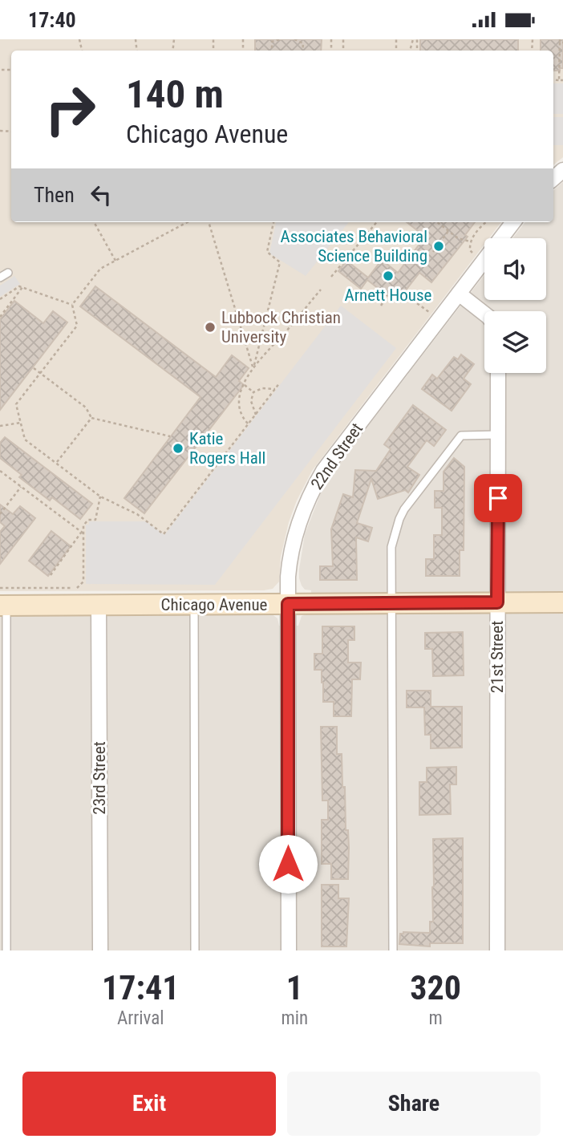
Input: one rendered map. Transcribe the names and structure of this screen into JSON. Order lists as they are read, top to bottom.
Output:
{
  "streets": {
    "street": [
      "22nd Street",
      "Chicago Avenue",
      "21st Street",
      "23rd Street"
    ]
  },
  "crossings": [
    ["22nd Street", "Chicago Avenue"],
    ["Chicago Avenue", "21st Street"],
    ["Chicago Avenue", "23rd Street"]
  ],
  "places": [
    "Associates Behavioral Science Building",
    "Arnett House",
    "Lubbock Christian University",
    "Katie Rogers Hall"
  ],
  "page": {
    "status": "17:40",
    "turn": ["140 m", "Chicago Avenue"],
    "then": "Then",
    "eta": [
      "17:41",
      "Arrival",
      "1",
      "min",
      "320",
      "m"
    ],
    "buttons": ["Exit", "Share"]
  }
}
